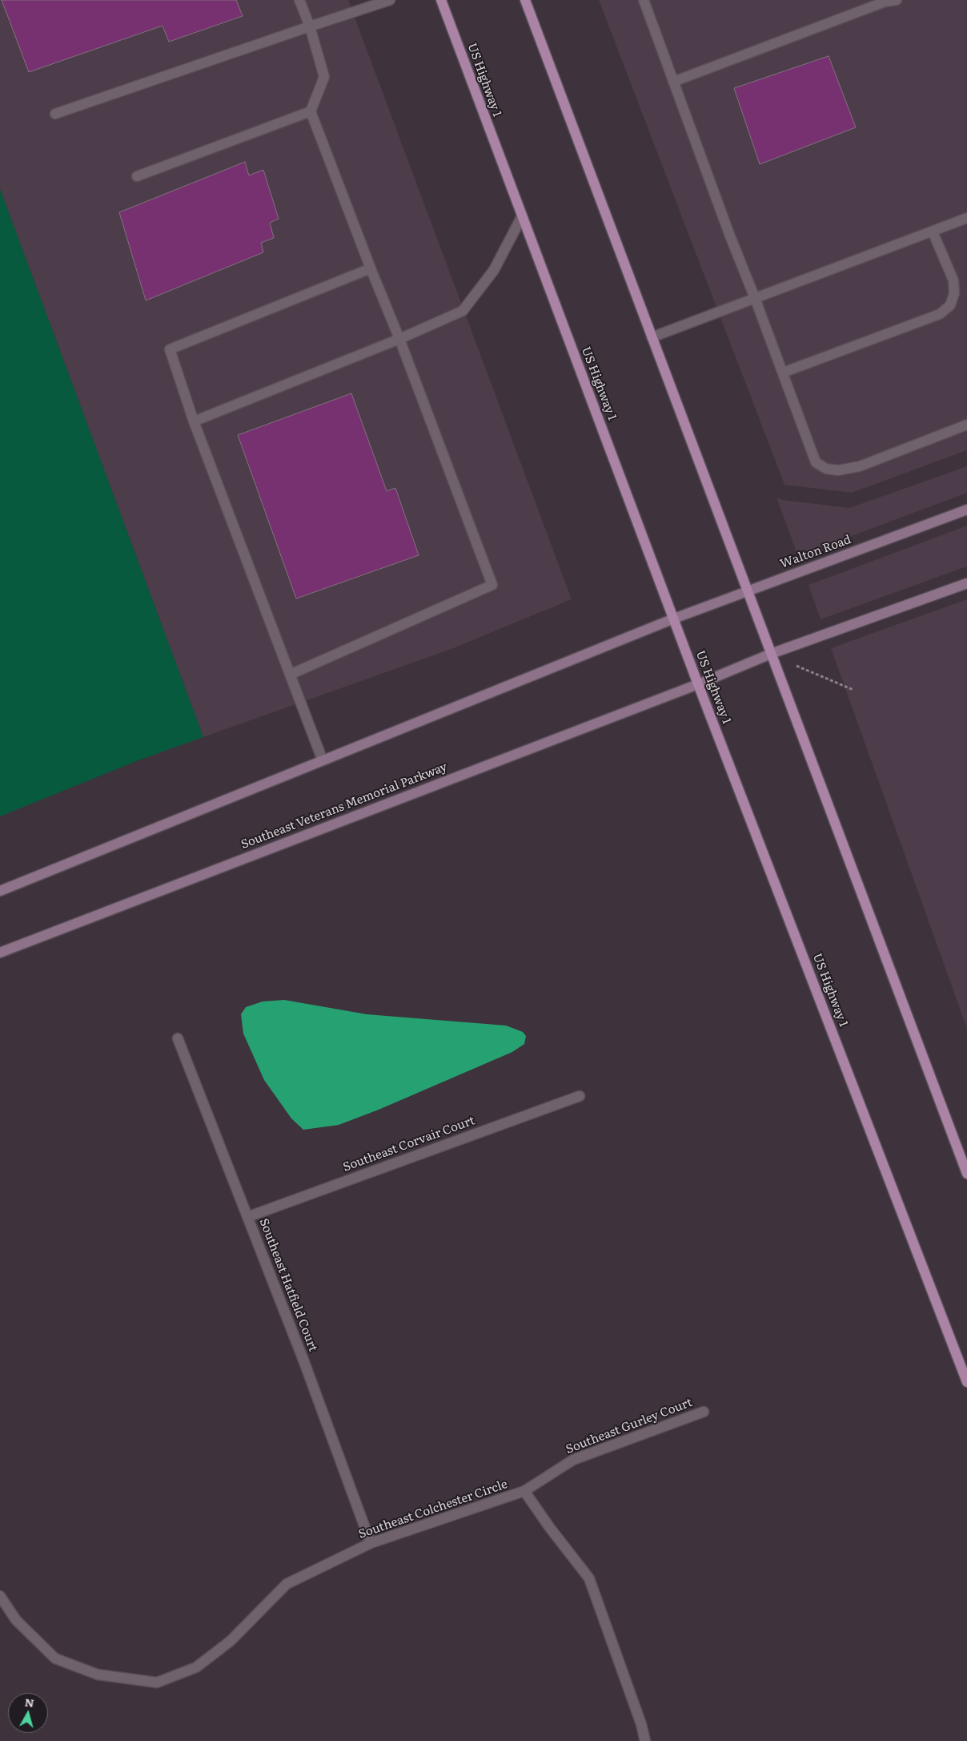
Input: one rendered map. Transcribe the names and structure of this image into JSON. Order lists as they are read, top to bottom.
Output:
{
  "streets": {
    "main road": ["US Highway 1", "Walton Road", "Southeast Veterans Memorial Parkway"],
    "street": [
      "Southeast Corvair Court",
      "Southeast Hatfield Court",
      "Southeast Gurley Court",
      "Southeast Colchester Circle"
    ]
  },
  "crossings": [
    ["US Highway 1", "Walton Road"],
    ["US Highway 1", "Southeast Veterans Memorial Parkway"],
    ["Southeast Corvair Court", "Southeast Hatfield Court"],
    ["Southeast Hatfield Court", "Southeast Colchester Circle"],
    ["Southeast Gurley Court", "Southeast Colchester Circle"]
  ],
  "north": "top"
}
